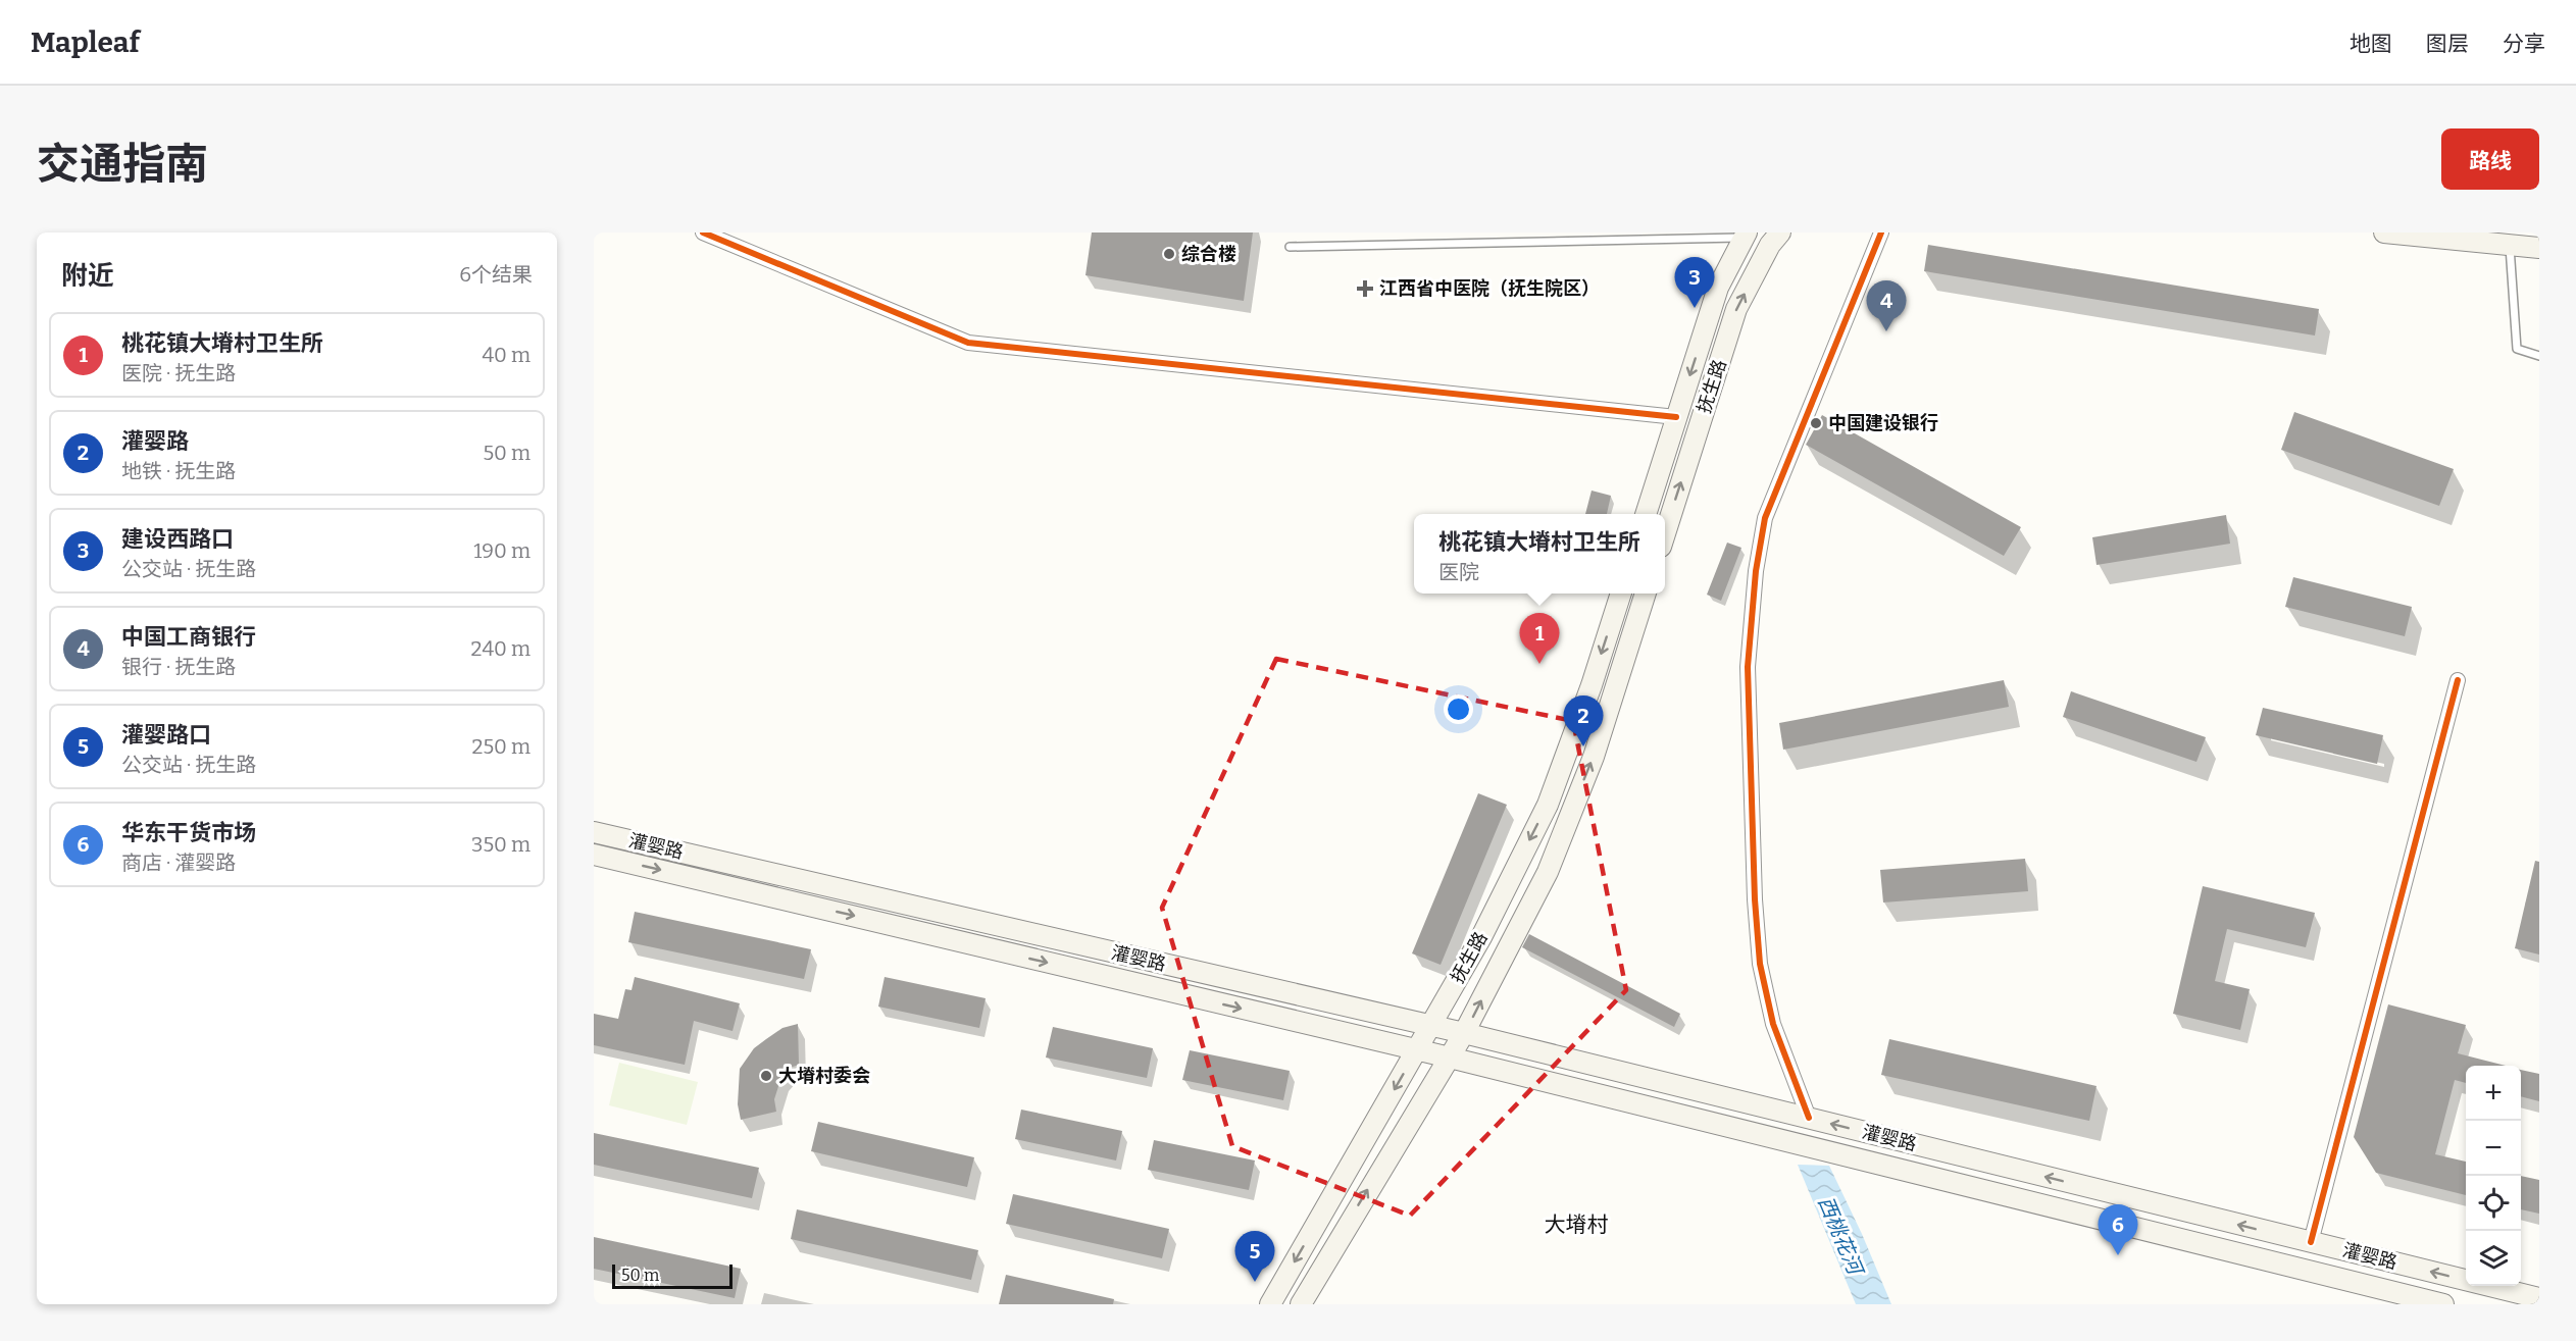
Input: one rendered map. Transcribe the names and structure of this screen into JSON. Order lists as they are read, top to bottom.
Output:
{
  "streets": {
    "main road": ["抚生路", "灌婴路"]
  },
  "crossings": [
    ["抚生路", "灌婴路"]
  ],
  "districts": ["大塉村"],
  "water": ["西桃花河"],
  "places": {
    "other": ["综合楼", "中国建设银行", "大塉村委会"],
    "health": ["江西省中医院（抚生院区）"]
  },
  "scale_bar": "50 m",
  "page": {
    "header": "Mapleaf",
    "nav": ["地图", "图层", "分享"],
    "title": "交通指南",
    "buttons": "路线",
    "heading": ["附近", "6个结果"],
    "pins": [
      "3",
      "4",
      "1",
      "2",
      "6",
      "5"
    ],
    "list": [
      {
        "mark": "1",
        "name": "桃花镇大塉村卫生所",
        "note": "医院 · 抚生路",
        "value": "40 m"
      },
      {
        "mark": "2",
        "name": "灌婴路",
        "note": "地铁 · 抚生路",
        "value": "50 m"
      },
      {
        "mark": "3",
        "name": "建设西路口",
        "note": "公交站 · 抚生路",
        "value": "190 m"
      },
      {
        "mark": "4",
        "name": "中国工商银行",
        "note": "银行 · 抚生路",
        "value": "240 m"
      },
      {
        "mark": "5",
        "name": "灌婴路口",
        "note": "公交站 · 抚生路",
        "value": "250 m"
      },
      {
        "mark": "6",
        "name": "华东干货市场",
        "note": "商店 · 灌婴路",
        "value": "350 m"
      }
    ],
    "popup": ["桃花镇大塉村卫生所", "医院"],
    "map_buttons": ["+", "−"],
    "scale": "50 m"
  }
}
